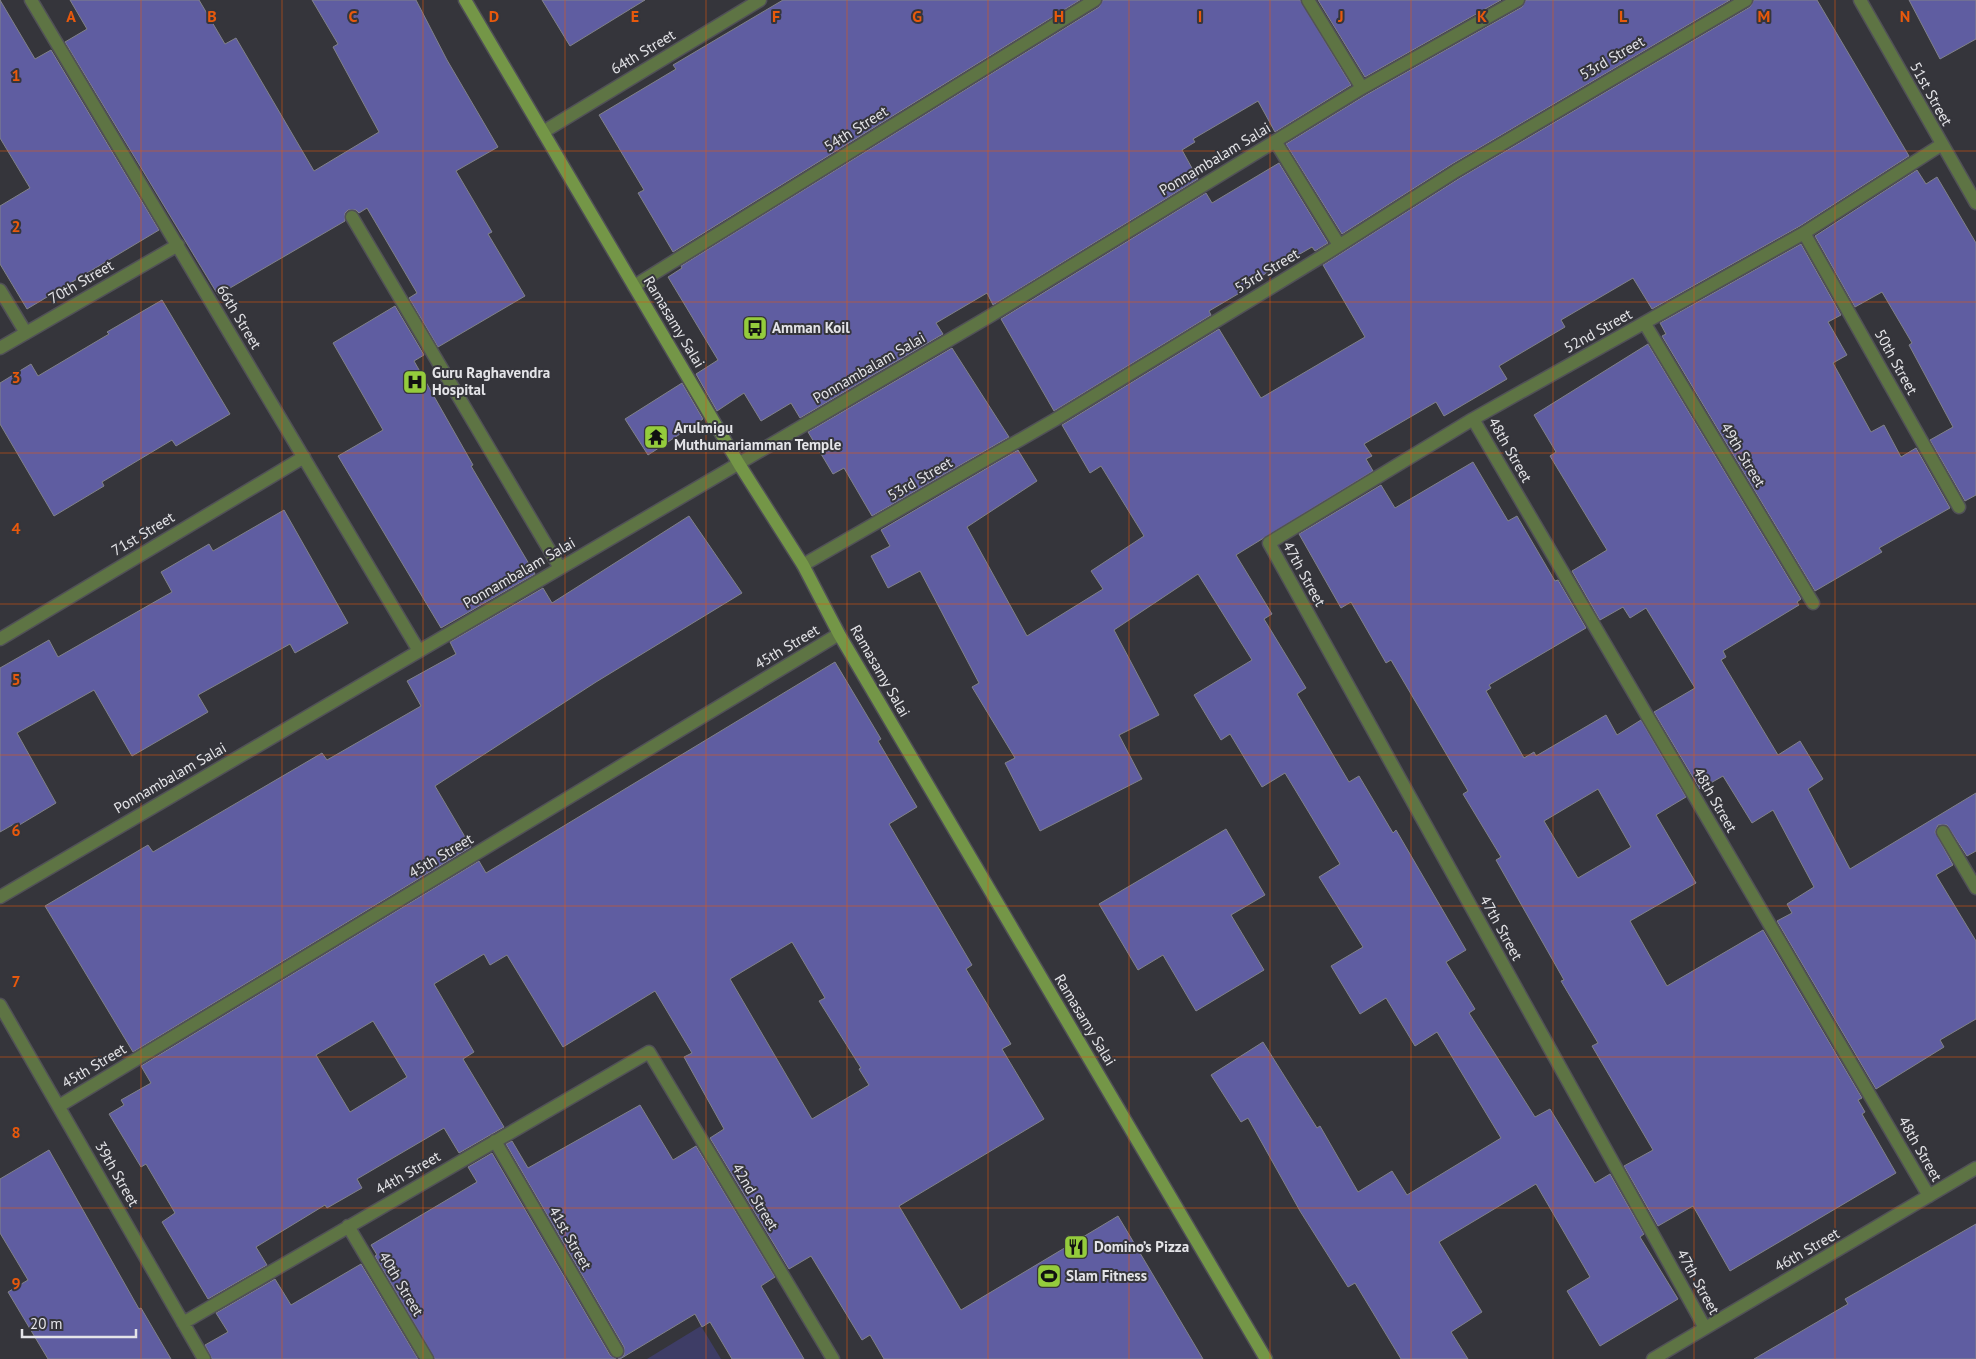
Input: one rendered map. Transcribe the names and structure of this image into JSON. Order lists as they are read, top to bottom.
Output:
{
  "streets": {
    "street": [
      "64th Street",
      "53rd Street",
      "51st Street",
      "54th Street",
      "Ponnambalam Salai",
      "70th Street",
      "66th Street",
      "Ramasamy Salai",
      "52nd Street",
      "50th Street",
      "48th Street",
      "49th Street",
      "71st Street",
      "47th Street",
      "45th Street",
      "44th Street",
      "39th Street",
      "42nd Street",
      "41st Street",
      "46th Street",
      "40th Street"
    ]
  },
  "crossings": [
    ["64th Street", "Ramasamy Salai"],
    ["53rd Street", "Ramasamy Salai"],
    ["51st Street", "52nd Street"],
    ["54th Street", "Ramasamy Salai"],
    ["Ponnambalam Salai", "66th Street"],
    ["Ponnambalam Salai", "Ramasamy Salai"],
    ["70th Street", "66th Street"],
    ["66th Street", "71st Street"],
    ["Ramasamy Salai", "45th Street"],
    ["52nd Street", "50th Street"],
    ["52nd Street", "48th Street"],
    ["52nd Street", "49th Street"],
    ["52nd Street", "47th Street"],
    ["48th Street", "46th Street"],
    ["47th Street", "46th Street"],
    ["45th Street", "39th Street"],
    ["44th Street", "39th Street"],
    ["44th Street", "42nd Street"],
    ["44th Street", "41st Street"],
    ["44th Street", "40th Street"]
  ],
  "places": {
    "bus stop": ["Amman Koil"],
    "hospital": ["Guru Raghavendra Hospital"],
    "temple": ["Arulmigu Muthumariamman Temple"],
    "restaurant": ["Domino’s Pizza"],
    "sports": ["Slam Fitness"]
  },
  "scale_bar": "20 m",
  "grid": {
    "columns": [
      "A",
      "B",
      "C",
      "D",
      "E",
      "F",
      "G",
      "H",
      "I",
      "J",
      "K",
      "L",
      "M",
      "N"
    ],
    "rows": [
      "1",
      "2",
      "3",
      "4",
      "5",
      "6",
      "7",
      "8",
      "9"
    ]
  }
}
